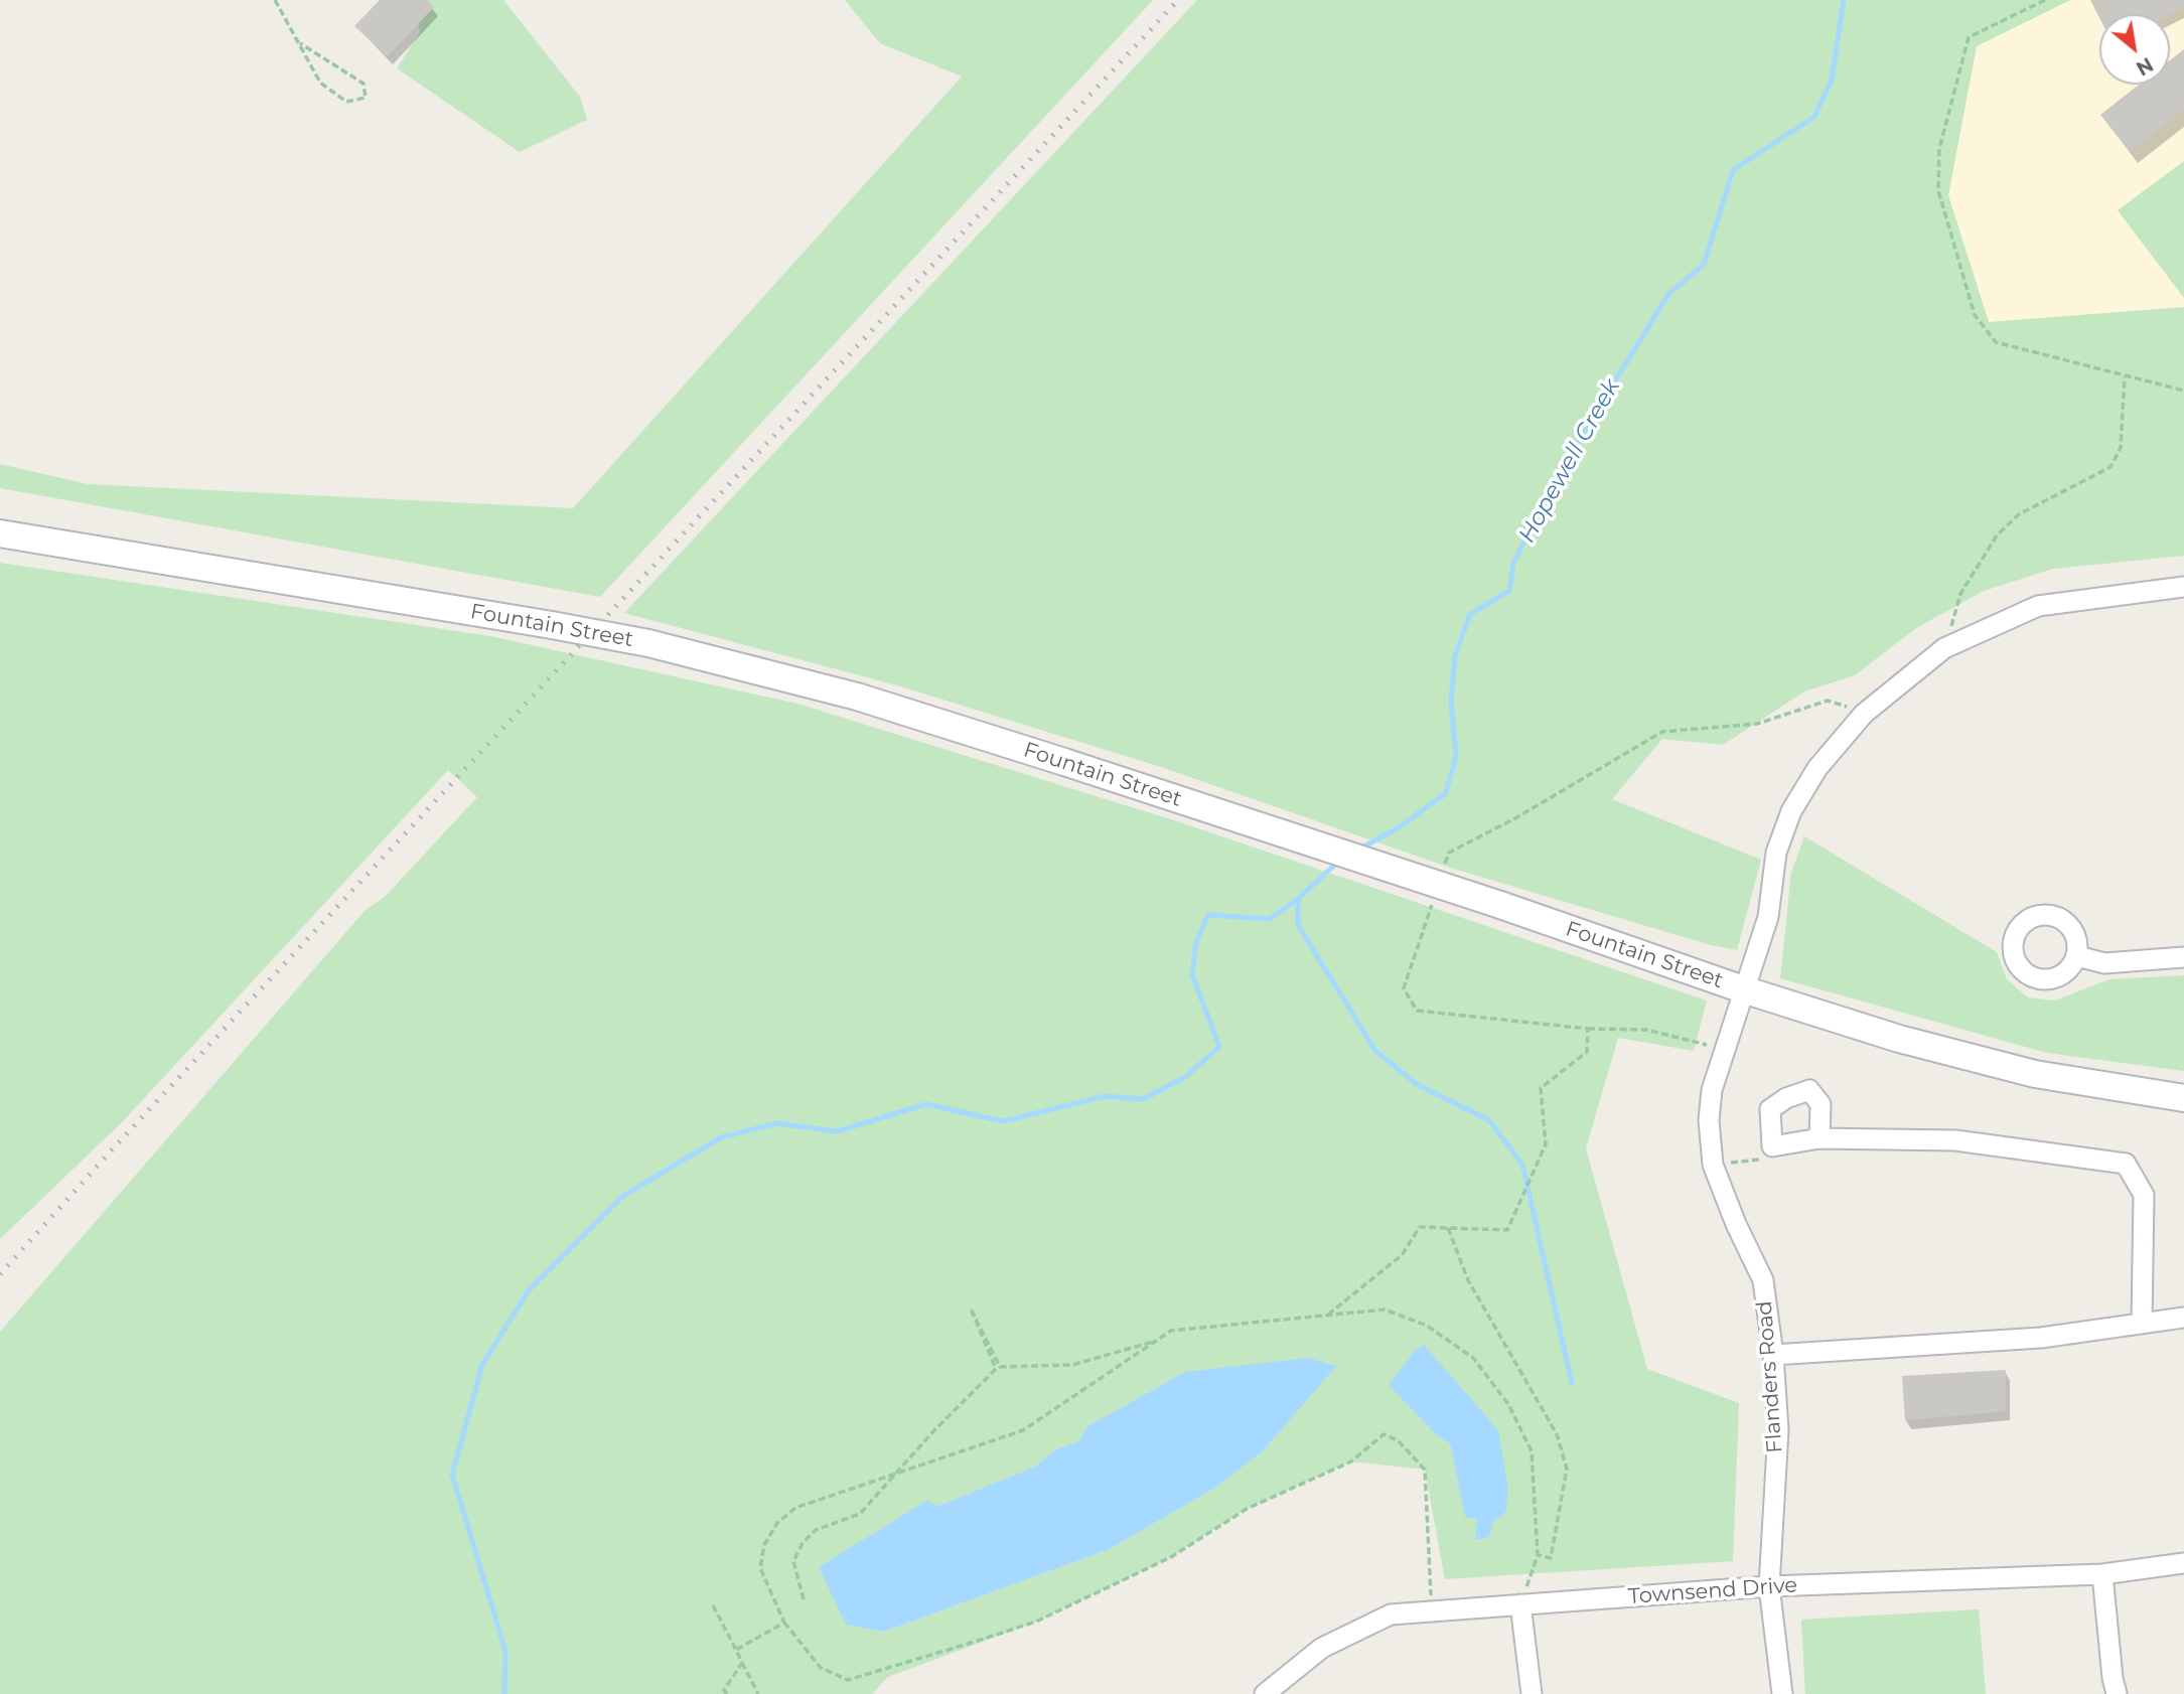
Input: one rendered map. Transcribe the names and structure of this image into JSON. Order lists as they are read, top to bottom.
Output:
{
  "streets": {
    "main road": ["Fountain Street"],
    "street": ["Flanders Road", "Townsend Drive"]
  },
  "crossings": [
    ["Fountain Street", "Flanders Road"],
    ["Flanders Road", "Townsend Drive"]
  ],
  "water": ["Hopewell Creek"],
  "north": "bottom right"
}
